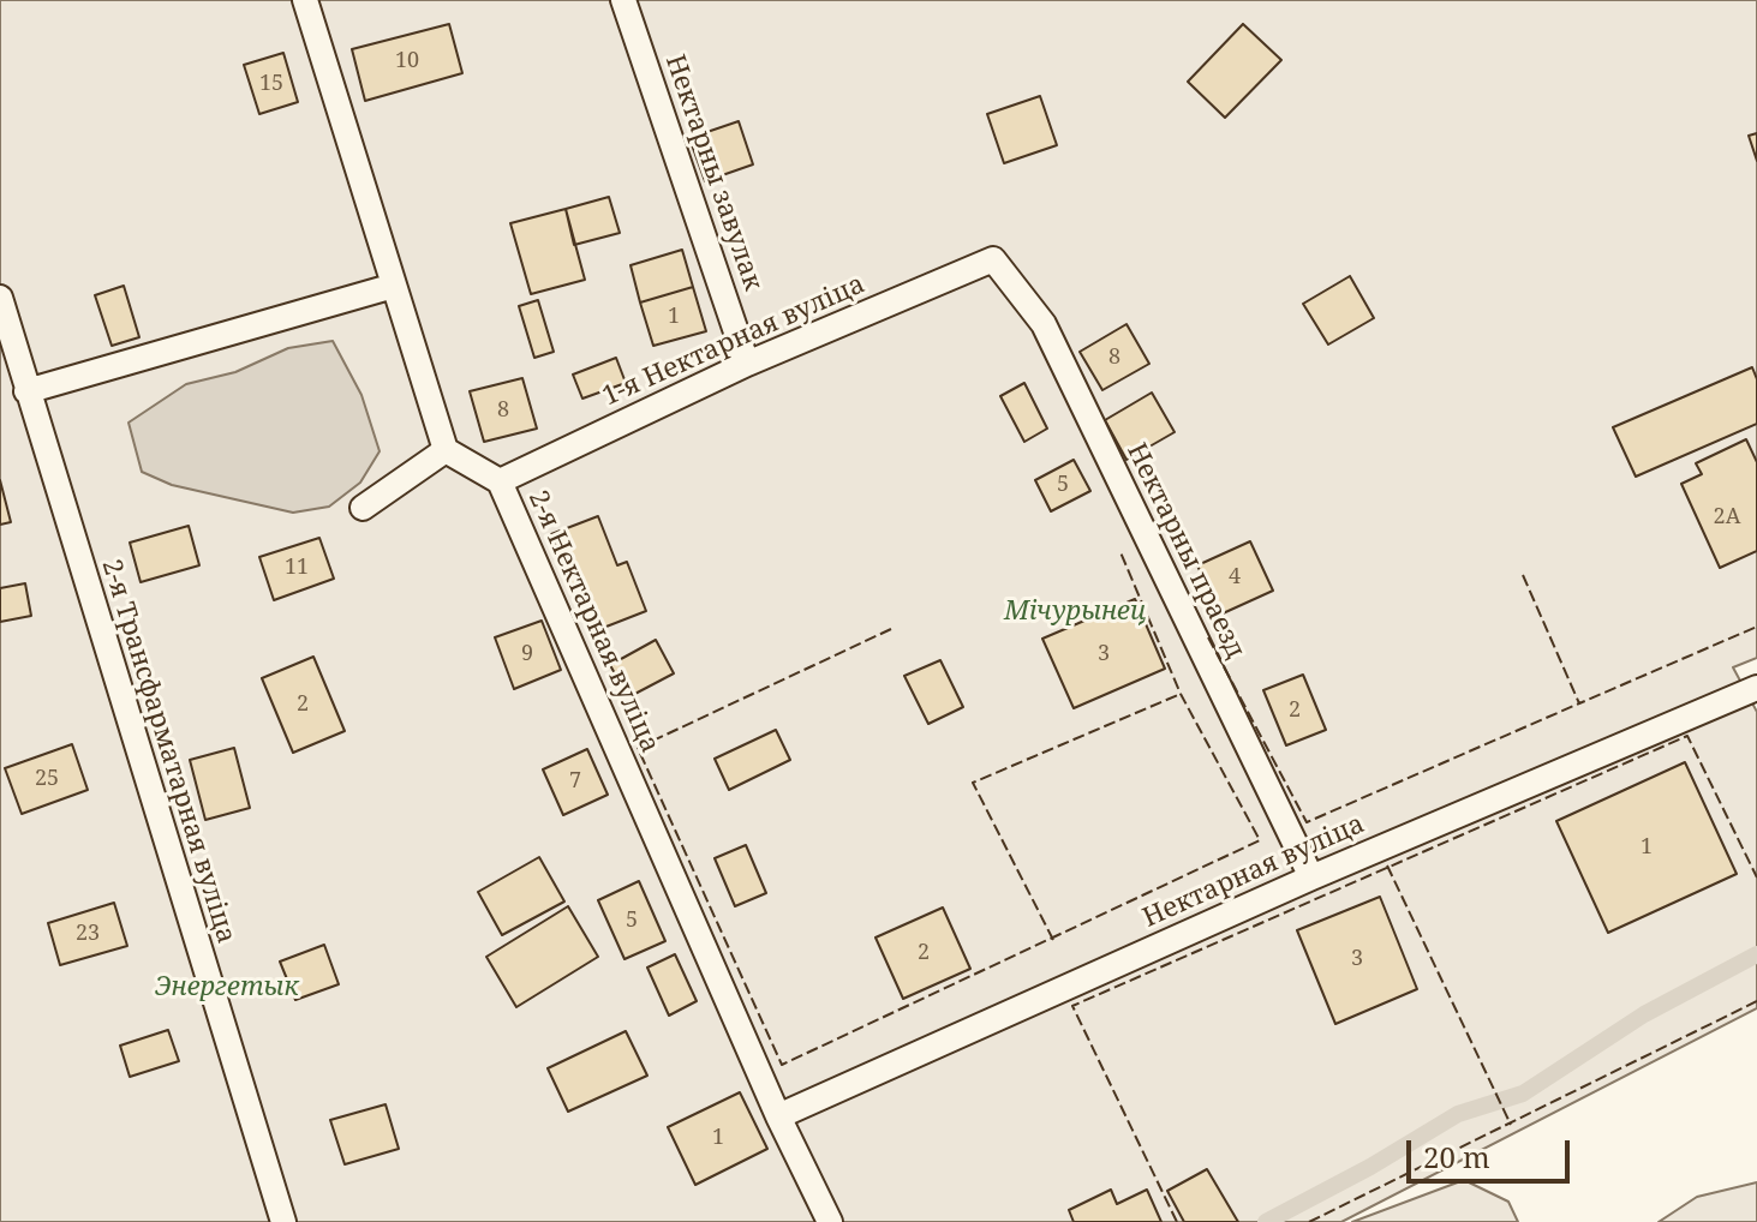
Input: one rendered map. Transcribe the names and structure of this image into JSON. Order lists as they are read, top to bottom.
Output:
{
  "streets": {
    "lane": [
      "Нектарны завулак",
      "1-я Нектарная вуліца",
      "Нектарны праезд",
      "2-я Нектарная вуліца",
      "2-я Трансфарматарная вуліца",
      "Нектарная вуліца"
    ]
  },
  "crossings": [
    ["Нектарны завулак", "1-я Нектарная вуліца"],
    ["1-я Нектарная вуліца", "Нектарны праезд"],
    ["1-я Нектарная вуліца", "2-я Нектарная вуліца"],
    ["Нектарны праезд", "Нектарная вуліца"],
    ["2-я Нектарная вуліца", "Нектарная вуліца"]
  ],
  "parks": ["Мічурынец", "Энергетык"],
  "house_numbers": [
    "10",
    "15",
    "1",
    "8",
    "8",
    "5",
    "2А",
    "11",
    "4",
    "9",
    "3",
    "2",
    "2",
    "25",
    "7",
    "1",
    "5",
    "23",
    "2",
    "3",
    "1"
  ],
  "scale_bar": "20 m"
}
